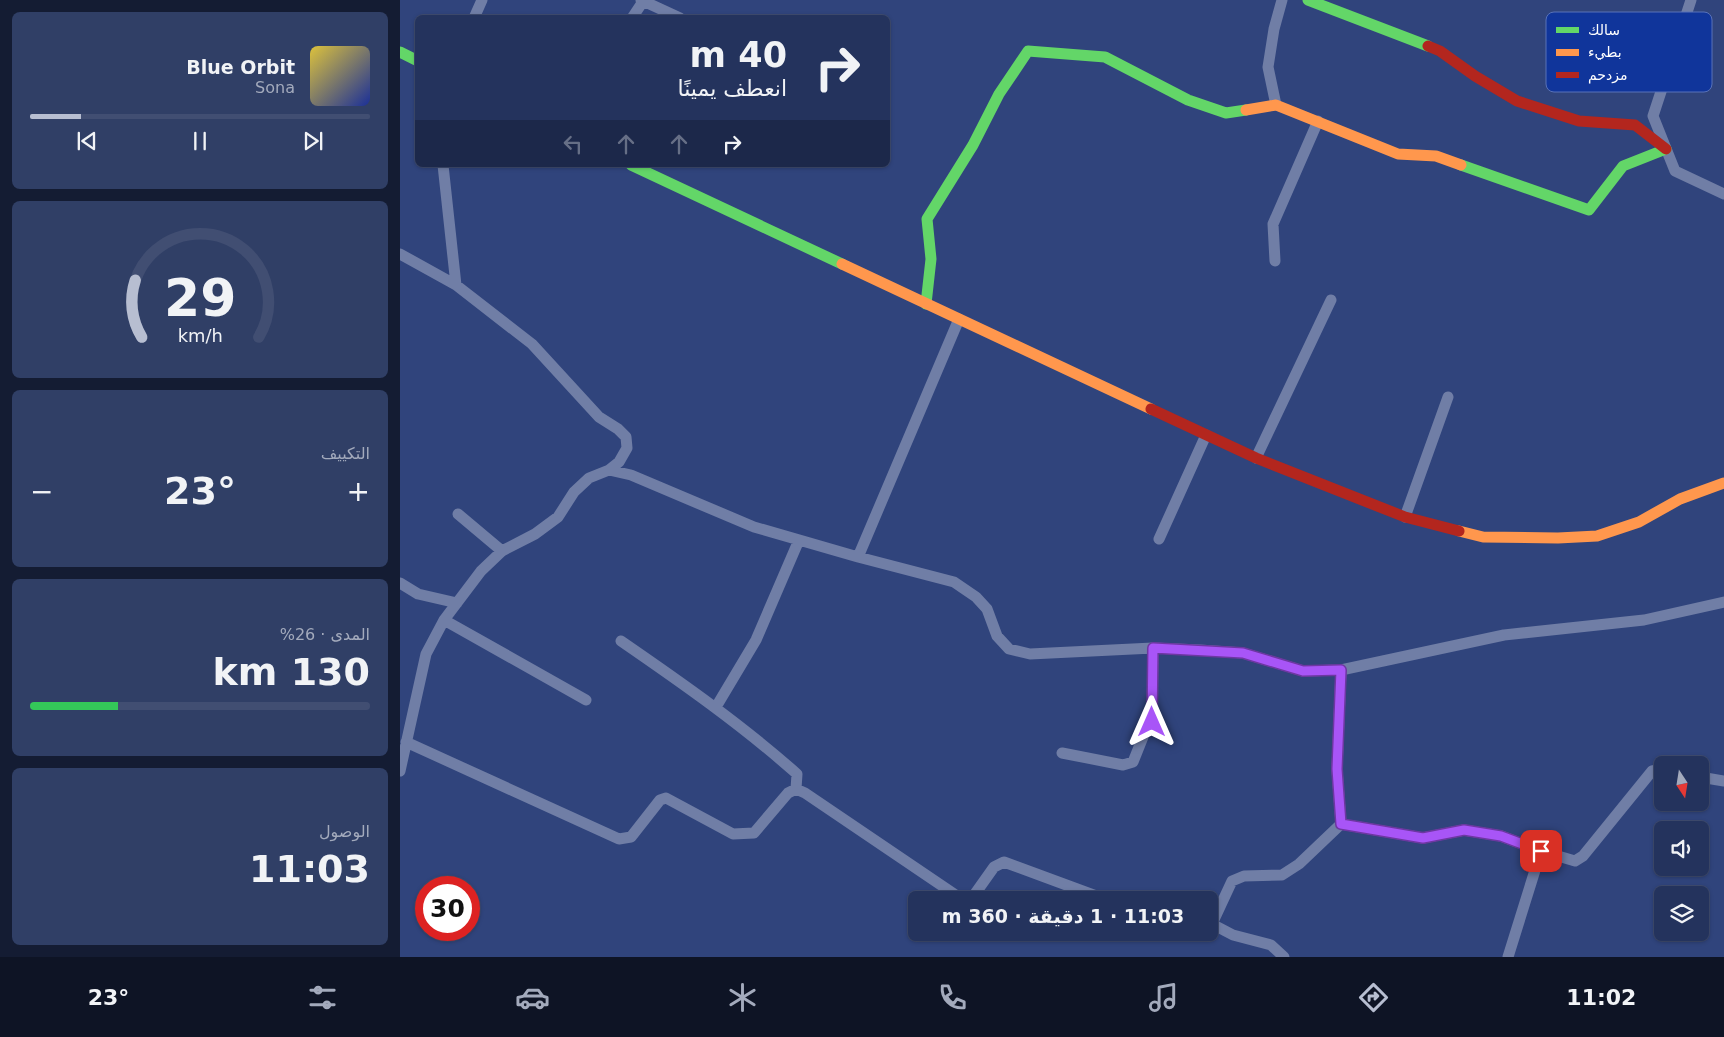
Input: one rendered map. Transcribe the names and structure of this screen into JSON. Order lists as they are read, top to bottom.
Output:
{
  "legend": ["سالك", "بطيء", "مزدحم"],
  "north": "bottom",
  "page": {
    "turn": ["40 m", "انعطف يمينًا"],
    "song": ["Blue Orbit", "Sona"],
    "tile": [
      "التكييف",
      ["المدى · 26%", "130 km"],
      ["الوصول", "11:03"]
    ],
    "heat": ["−", "23°", "+"],
    "limit": "30",
    "trip": "11:03 · 1 دقيقة · 360 m",
    "tabs": ["11:02", "23°"],
    "gauge": ["29", "km/h"]
  }
}
